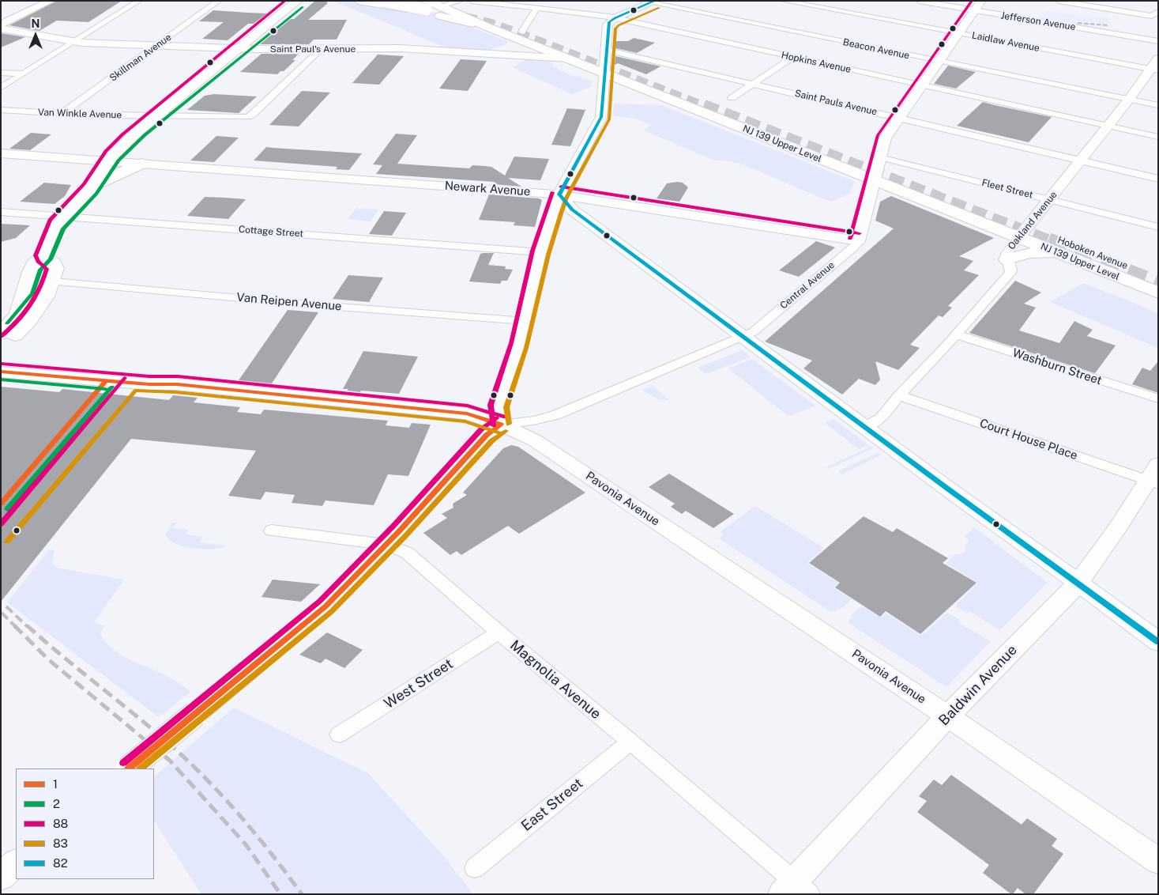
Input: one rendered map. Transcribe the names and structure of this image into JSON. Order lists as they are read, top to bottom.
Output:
{
  "streets": {
    "main road": [
      "Saint Paul's Avenue",
      "NJ 139 Upper Level",
      "Newark Avenue",
      "Oakland Avenue",
      "Hoboken Avenue",
      "Pavonia Avenue",
      "Baldwin Avenue"
    ],
    "street": [
      "Jefferson Avenue",
      "Laidlaw Avenue",
      "Beacon Avenue",
      "Skillman Avenue",
      "Hopkins Avenue",
      "Saint Pauls Avenue",
      "Van Winkle Avenue",
      "Fleet Street",
      "Cottage Street",
      "Central Avenue",
      "Van Reipen Avenue",
      "Washburn Street",
      "Court House Place",
      "Magnolia Avenue",
      "West Street",
      "East Street"
    ]
  },
  "crossings": [
    ["Laidlaw Avenue", "Oakland Avenue"],
    ["Saint Paul's Avenue", "Skillman Avenue"],
    ["Saint Paul's Avenue", "Van Winkle Avenue"],
    ["Saint Paul's Avenue", "NJ 139 Upper Level"],
    ["Beacon Avenue", "Oakland Avenue"],
    ["Skillman Avenue", "Van Winkle Avenue"],
    ["Hopkins Avenue", "Oakland Avenue"],
    ["Saint Pauls Avenue", "NJ 139 Upper Level"],
    ["Saint Pauls Avenue", "Oakland Avenue"],
    ["NJ 139 Upper Level", "Fleet Street"],
    ["NJ 139 Upper Level", "Oakland Avenue"],
    ["NJ 139 Upper Level", "Hoboken Avenue"],
    ["Fleet Street", "Oakland Avenue"],
    ["Oakland Avenue", "Hoboken Avenue"],
    ["Oakland Avenue", "Washburn Street"],
    ["Oakland Avenue", "Court House Place"],
    ["Central Avenue", "Pavonia Avenue"],
    ["Court House Place", "Baldwin Avenue"],
    ["Pavonia Avenue", "Baldwin Avenue"],
    ["Magnolia Avenue", "West Street"],
    ["Magnolia Avenue", "Baldwin Avenue"],
    ["Magnolia Avenue", "East Street"]
  ],
  "lines": [
    "transit line 88",
    "transit line 82",
    "transit line 2",
    "transit line 83",
    "transit line 1"
  ],
  "legend": [
    "1",
    "2",
    "88",
    "83",
    "82"
  ],
  "north": "top"
}
